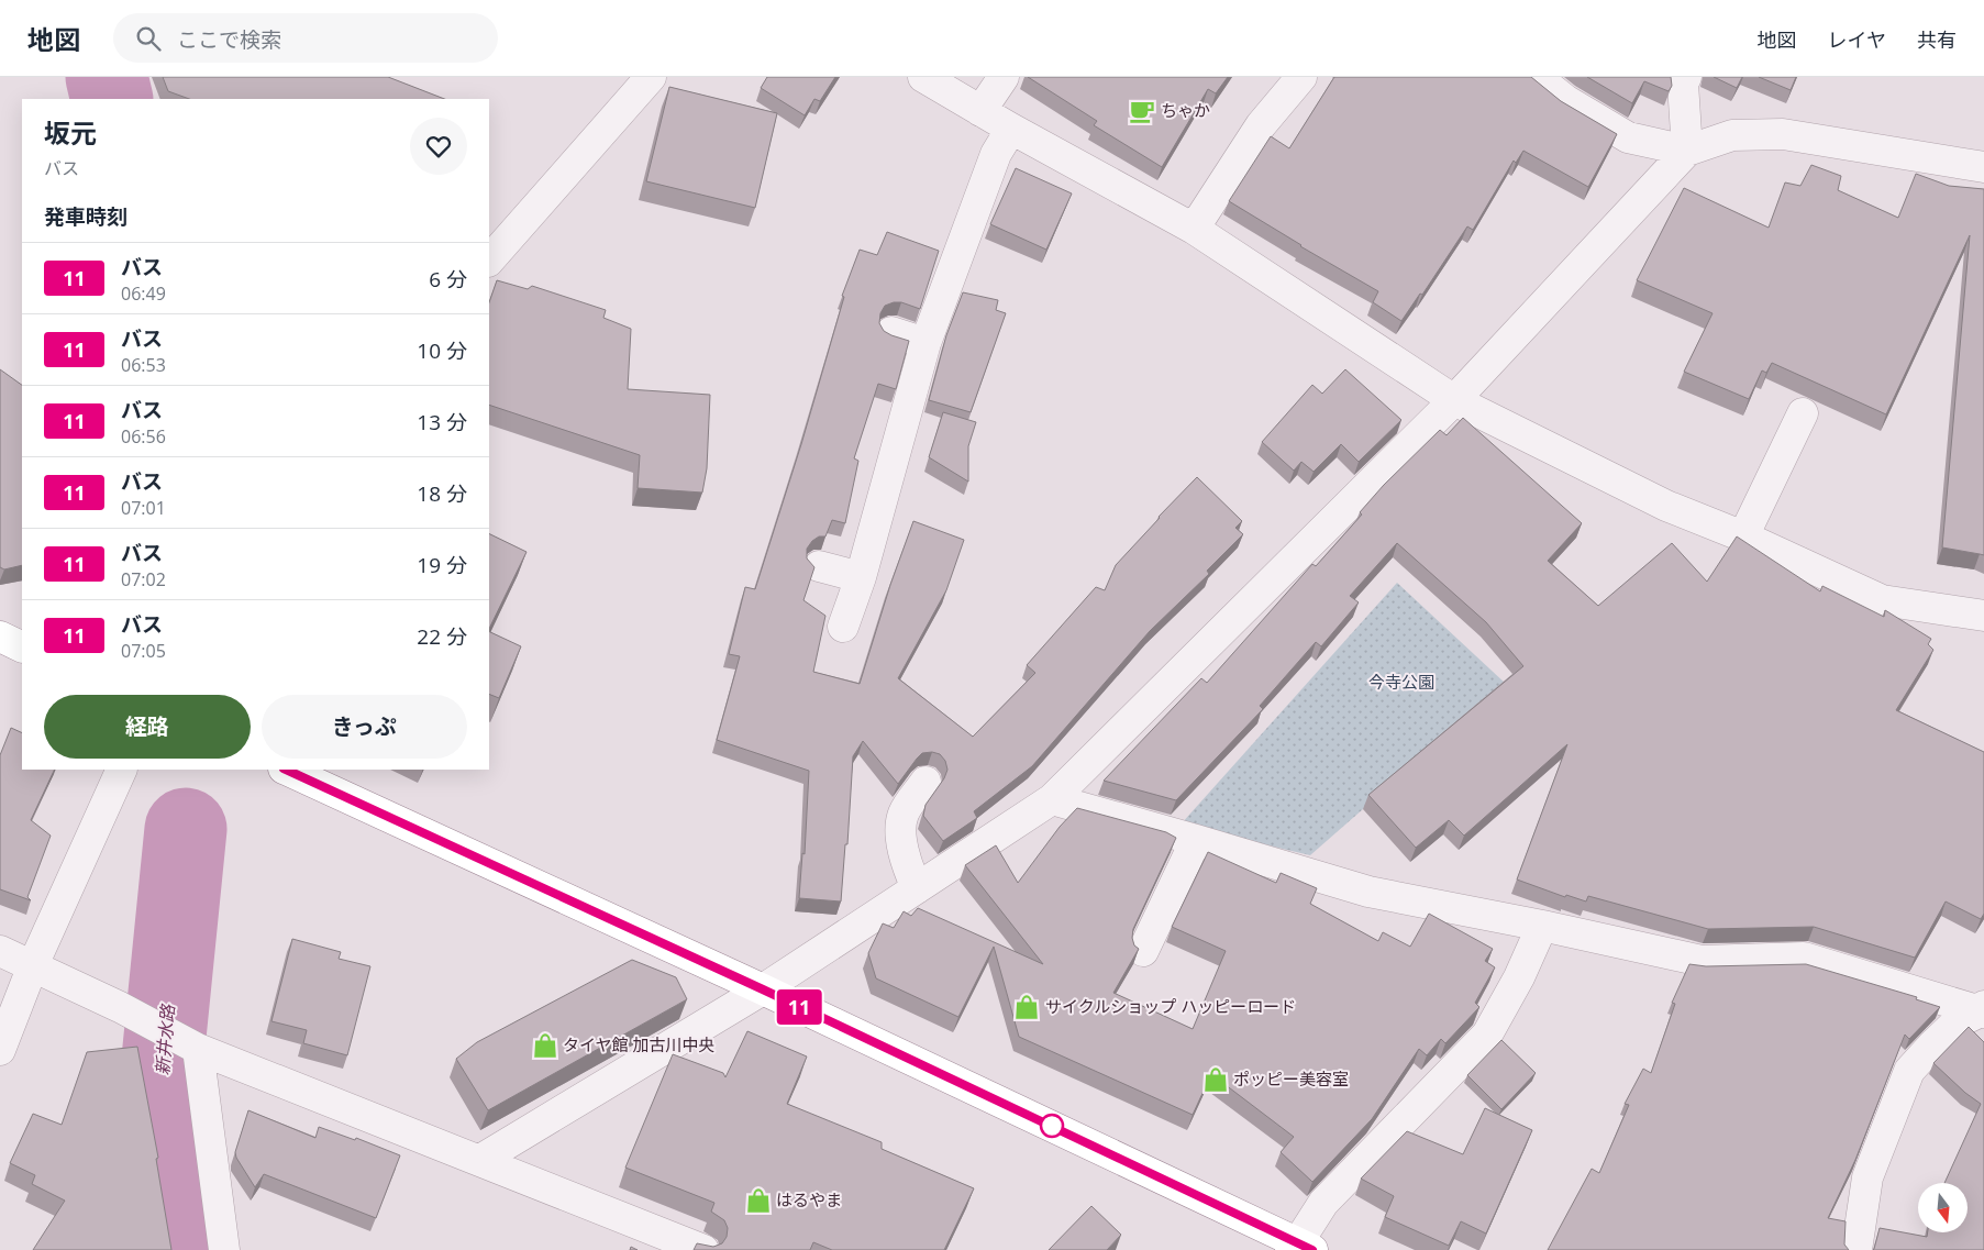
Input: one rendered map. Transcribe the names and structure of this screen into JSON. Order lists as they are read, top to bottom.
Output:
{
  "water": ["新井水路"],
  "parks": ["今寺公園"],
  "places": {
    "cafe": ["ちゃか"],
    "shop": [
      "サイクルショップ ハッピーロード",
      "タイヤ館 加古川中央",
      "ポッピー美容室",
      "はるやま"
    ]
  },
  "lines": ["bus line 11"],
  "north": "bottom",
  "page": {
    "header": "地図",
    "search": "ここで検索",
    "nav": ["地図", "レイヤ", "共有"],
    "on_map": "11",
    "heading": [
      ["坂元", "バス"],
      "発車時刻"
    ],
    "list": [
      {
        "mark": "11",
        "name": "バス",
        "note": "06:49",
        "value": "6 分"
      },
      {
        "mark": "11",
        "name": "バス",
        "note": "06:53",
        "value": "10 分"
      },
      {
        "mark": "11",
        "name": "バス",
        "note": "06:56",
        "value": "13 分"
      },
      {
        "mark": "11",
        "name": "バス",
        "note": "07:01",
        "value": "18 分"
      },
      {
        "mark": "11",
        "name": "バス",
        "note": "07:02",
        "value": "19 分"
      },
      {
        "mark": "11",
        "name": "バス",
        "note": "07:05",
        "value": "22 分"
      }
    ],
    "buttons": ["経路", "きっぷ"]
  }
}
